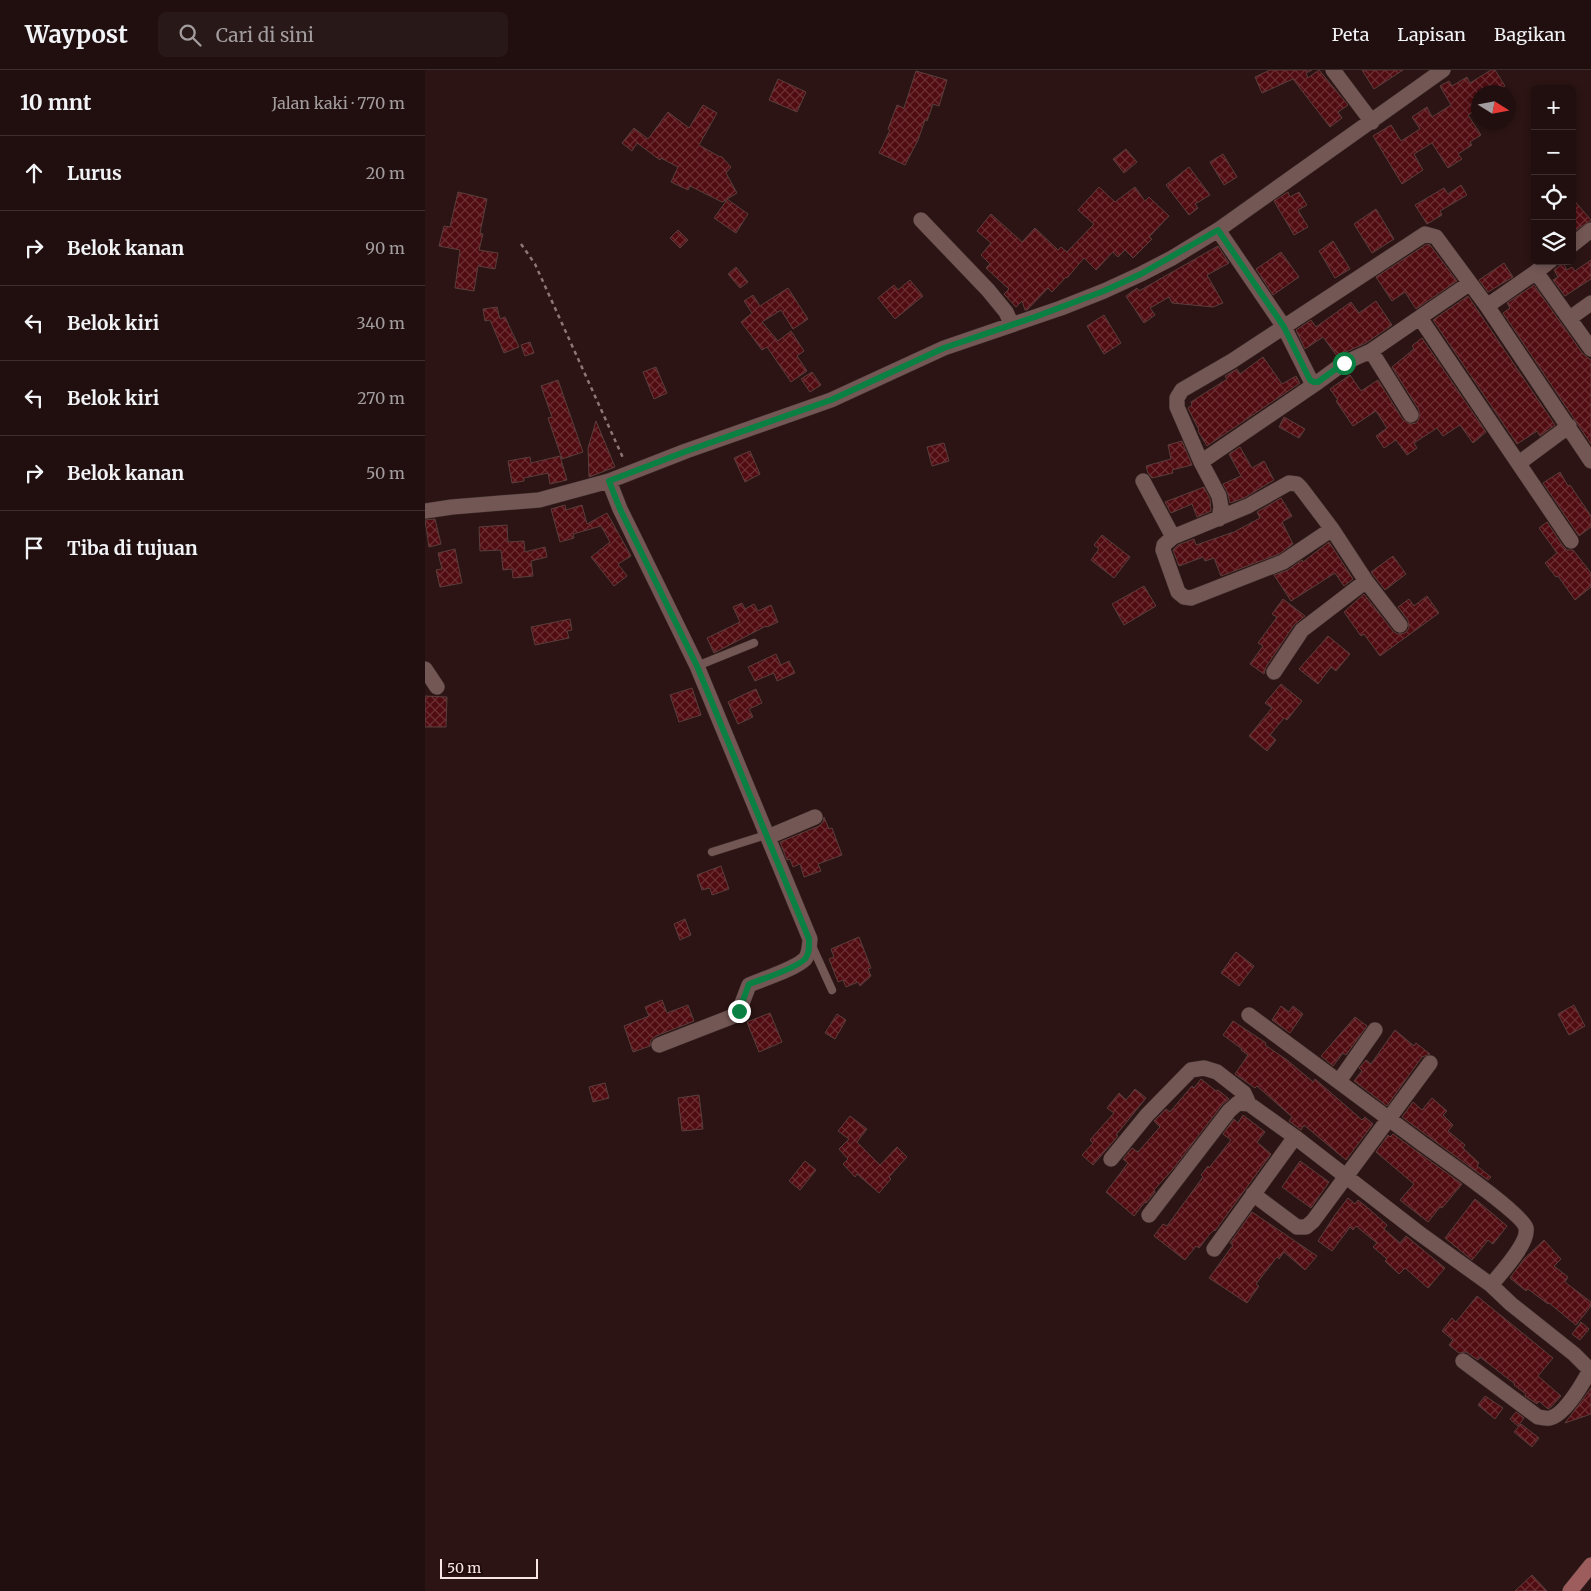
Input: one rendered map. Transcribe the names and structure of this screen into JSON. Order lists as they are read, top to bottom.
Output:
{
  "scale_bar": "50 m",
  "north": "right",
  "page": {
    "header": "Waypost",
    "search": "Cari di sini",
    "nav": ["Peta", "Lapisan", "Bagikan"],
    "heading": ["10 mnt", "Jalan kaki · 770 m"],
    "map_buttons": ["+", "−"],
    "list": [
      ["Lurus", "20 m"],
      ["Belok kanan", "90 m"],
      ["Belok kiri", "340 m"],
      ["Belok kiri", "270 m"],
      ["Belok kanan", "50 m"],
      "Tiba di tujuan"
    ],
    "scale": "50 m"
  }
}
